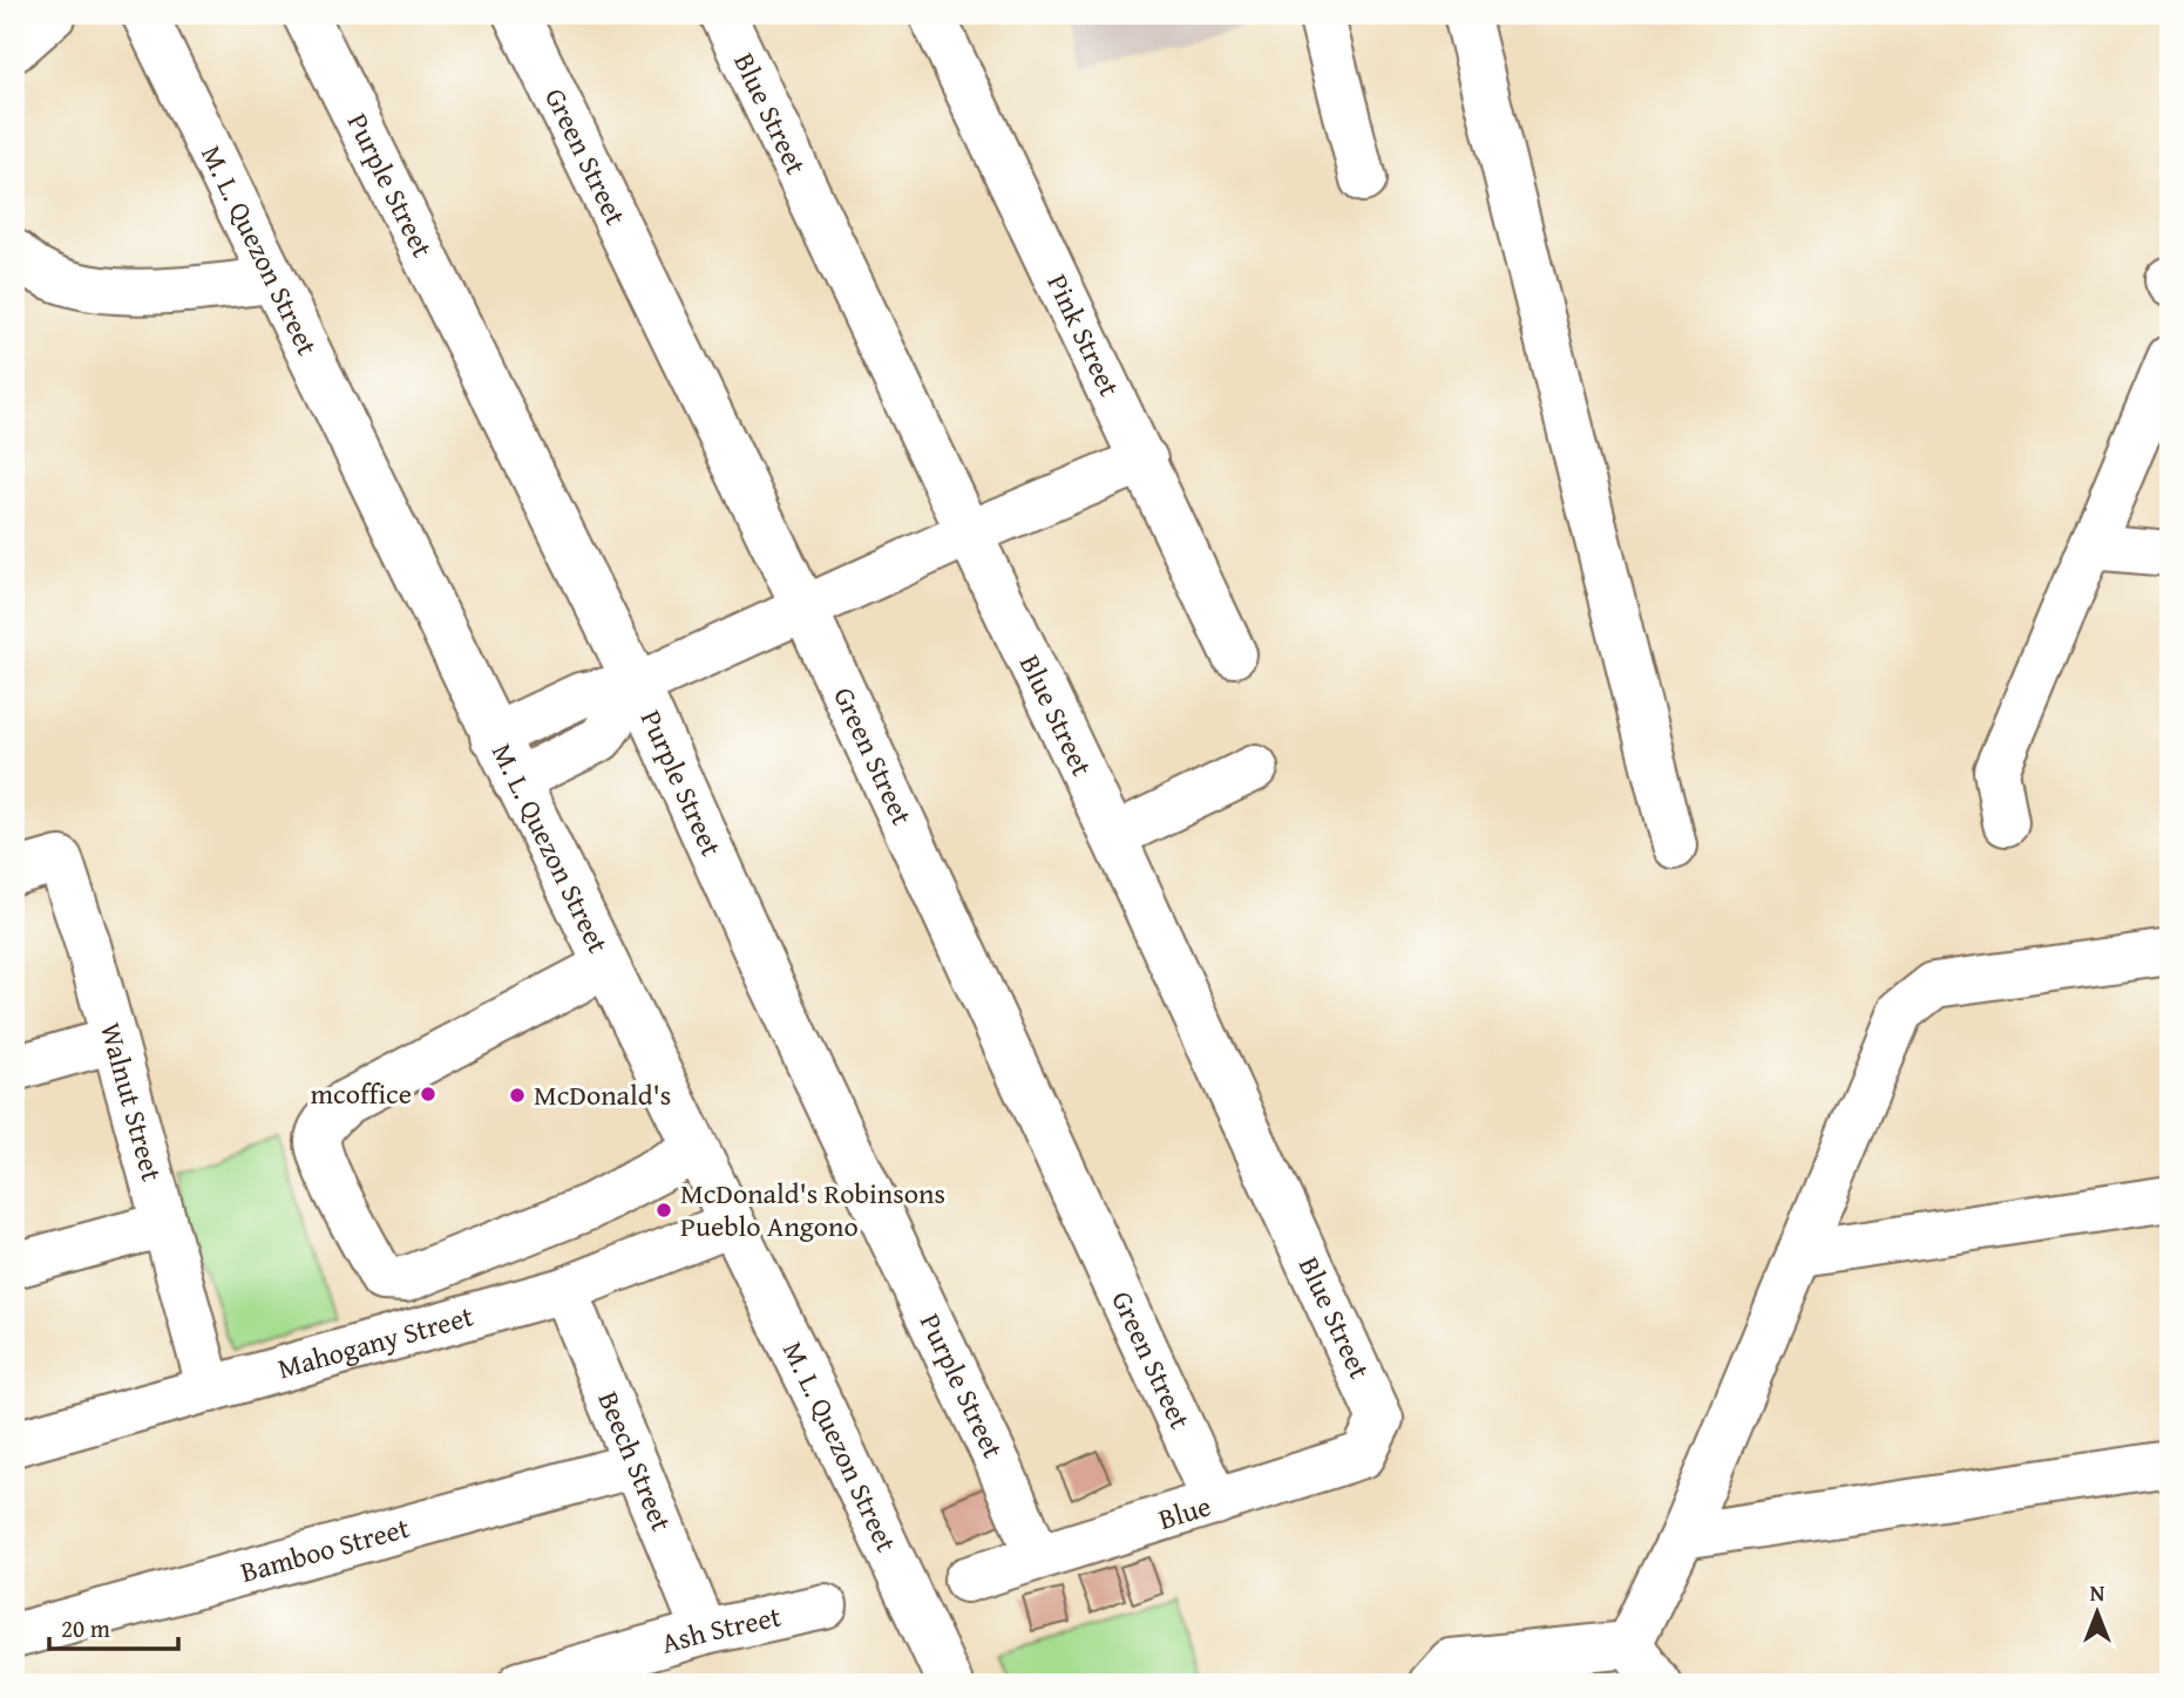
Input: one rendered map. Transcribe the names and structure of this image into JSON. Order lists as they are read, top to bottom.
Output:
{
  "streets": {
    "street": [
      "Blue Street",
      "Green Street",
      "Purple Street",
      "M. L. Quezon Street",
      "Pink Street",
      "Walnut Street",
      "Mahogany Street",
      "Beech Street",
      "Blue",
      "Bamboo Street",
      "Ash Street"
    ]
  },
  "crossings": [
    ["Blue Street", "Blue"],
    ["Green Street", "Blue"],
    ["Purple Street", "Blue"],
    ["M. L. Quezon Street", "Mahogany Street"],
    ["Walnut Street", "Mahogany Street"],
    ["Mahogany Street", "Beech Street"],
    ["Beech Street", "Bamboo Street"],
    ["Beech Street", "Ash Street"]
  ],
  "places": ["mcoffice", "McDonald's", "McDonald's Robinsons Pueblo Angono"],
  "scale_bar": "20 m",
  "north": "top"
}
